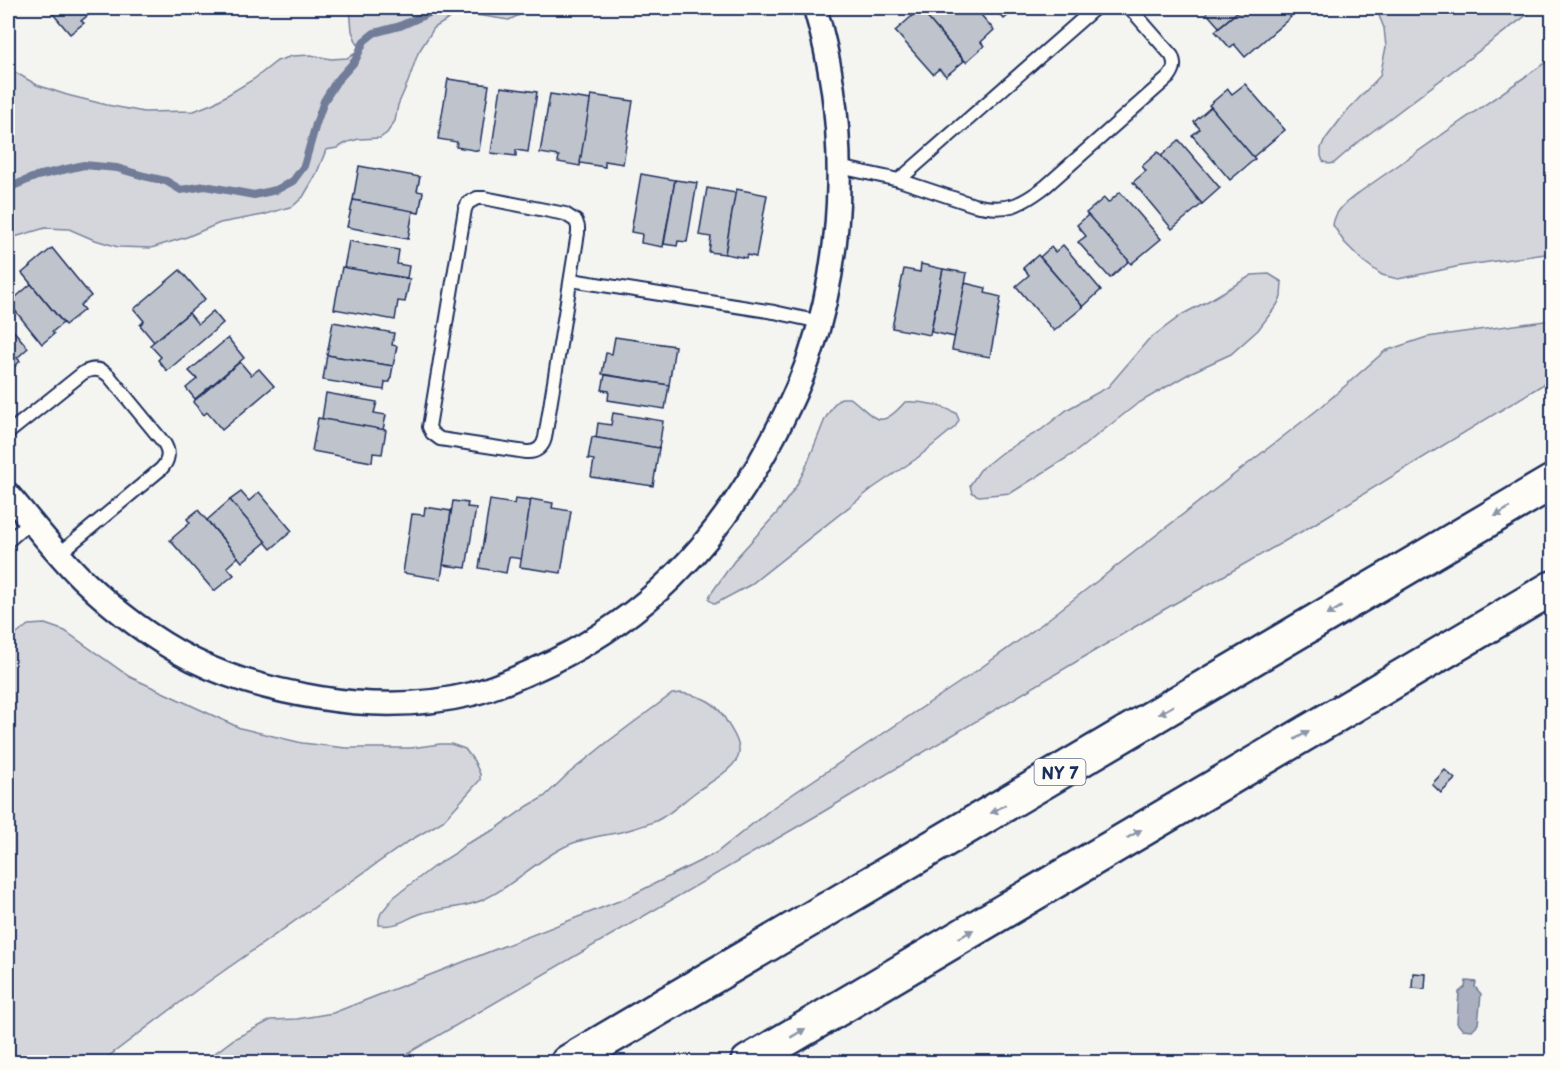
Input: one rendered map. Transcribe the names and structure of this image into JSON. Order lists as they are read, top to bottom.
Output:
{
  "streets": {
    "highway": ["NY 7"]
  }
}
